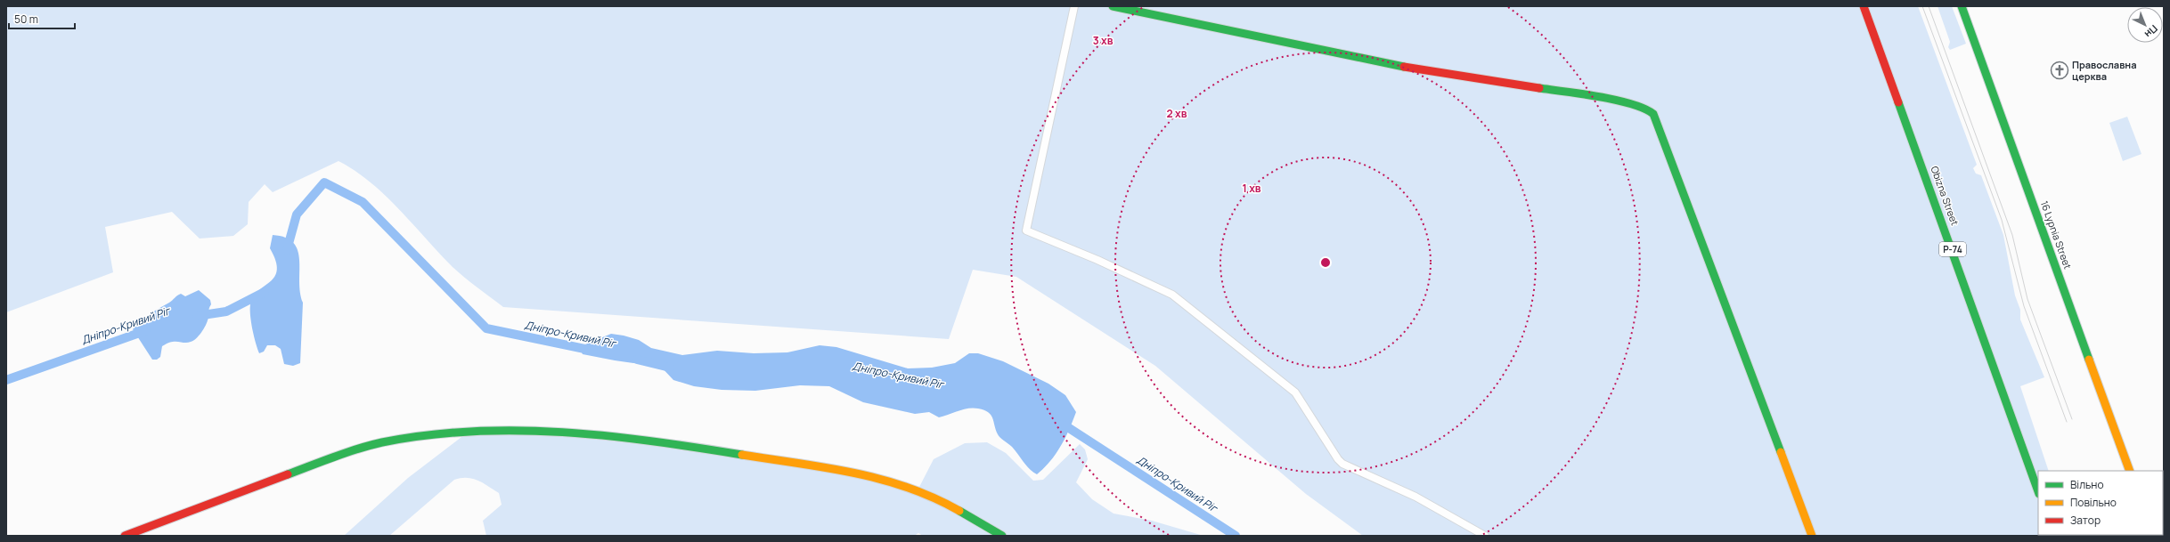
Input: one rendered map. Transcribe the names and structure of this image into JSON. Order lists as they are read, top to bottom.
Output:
{
  "streets": {
    "street": ["Obizna Street", "16 Lypnia Street", "Р-74"]
  },
  "water": ["Дніпро-Кривий Ріг"],
  "places": {
    "church": ["Православна церква"]
  },
  "legend": ["Вільно", "Повільно", "Затор"],
  "scale_bar": "50 m",
  "north": "bottom right",
  "rings": ["3 хв", "2 хв", "1 хв"]
}
